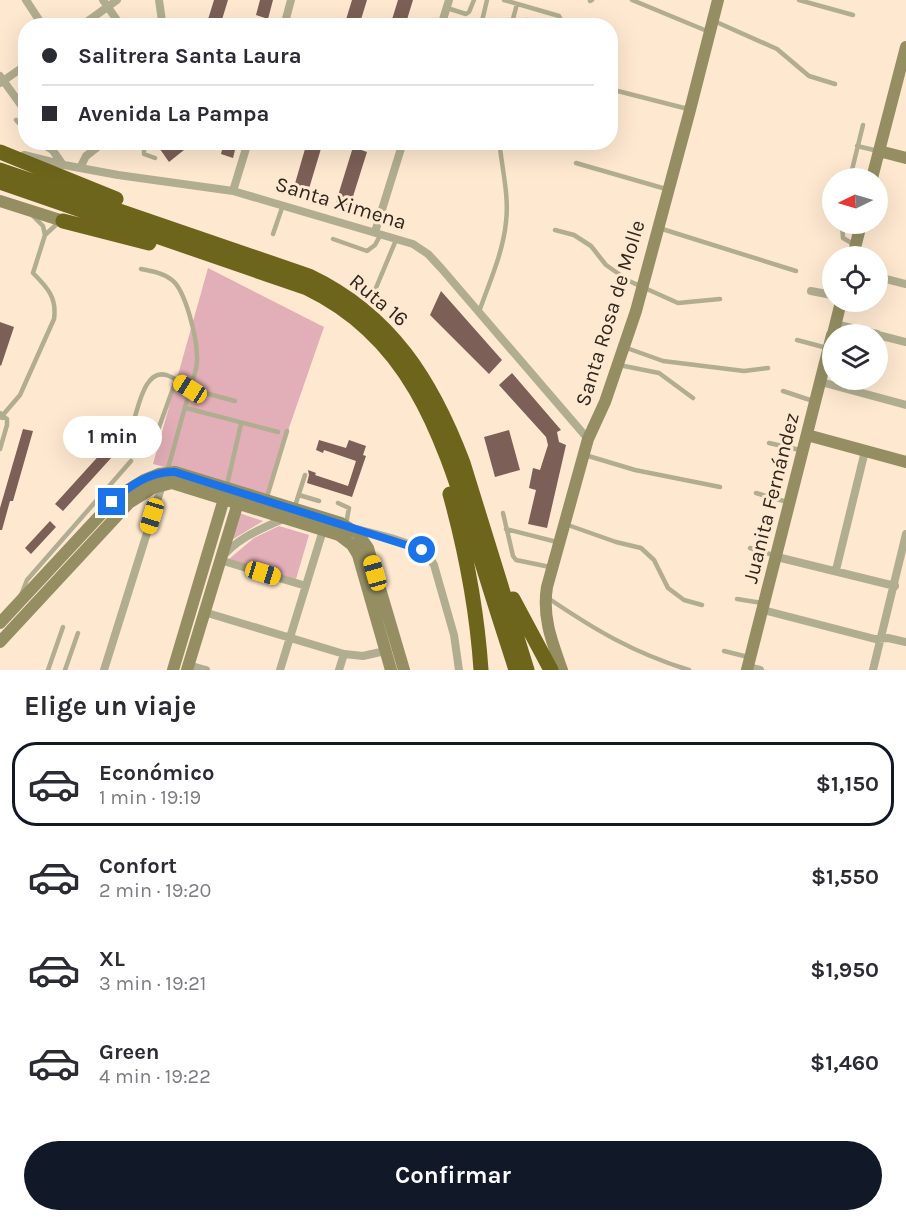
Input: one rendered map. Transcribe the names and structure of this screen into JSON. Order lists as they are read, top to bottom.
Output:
{
  "streets": {
    "highway": ["Ruta 16"],
    "street": ["Santa Ximena", "Santa Rosa de Molle", "Juanita Fernández"]
  },
  "crossings": [
    ["Santa Ximena", "Santa Rosa de Molle"]
  ],
  "north": "left",
  "page": {
    "banner": ["Salitrera Santa Laura", "Avenida La Pampa"],
    "bubble": "1 min",
    "heading": "Elige un viaje",
    "list": [
      {
        "name": "Económico",
        "note": "1 min · 19:19",
        "value": "$1,150"
      },
      {
        "name": "Confort",
        "note": "2 min · 19:20",
        "value": "$1,550"
      },
      {
        "name": "XL",
        "note": "3 min · 19:21",
        "value": "$1,950"
      },
      {
        "name": "Green",
        "note": "4 min · 19:22",
        "value": "$1,460"
      }
    ],
    "buttons": "Confirmar"
  }
}
